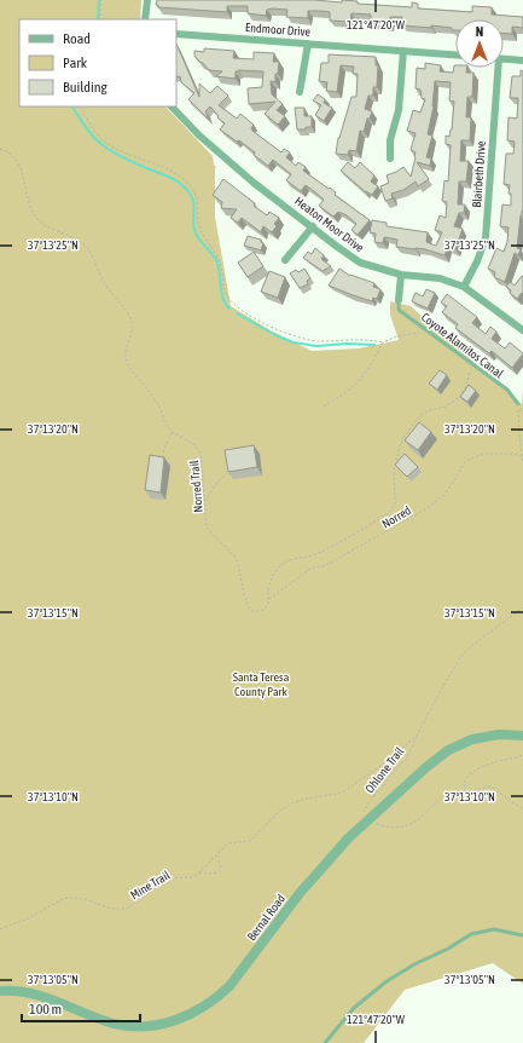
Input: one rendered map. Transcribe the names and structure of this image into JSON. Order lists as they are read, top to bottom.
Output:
{
  "streets": {
    "street": [
      "Endmoor Drive",
      "Blairbeth Drive",
      "Heaton Moor Drive",
      "Bernal Road"
    ],
    "lane": ["Coyote Alamitos Canal"],
    "path": [
      "Norred Trail",
      "Norred",
      "Ohlone Trail",
      "Mine Trail"
    ]
  },
  "crossings": [
    ["Blairbeth Drive", "Heaton Moor Drive"],
    ["Norred Trail", "Norred"]
  ],
  "parks": ["Santa Teresa County Park"],
  "legend": ["Road", "Park", "Building"],
  "scale_bar": "100 m",
  "north": "top",
  "coordinates": [
    "121°47'20\"W",
    "37°13'25\"N",
    "37°13'20\"N",
    "37°13'15\"N",
    "37°13'10\"N",
    "37°13'05\"N"
  ]
}
